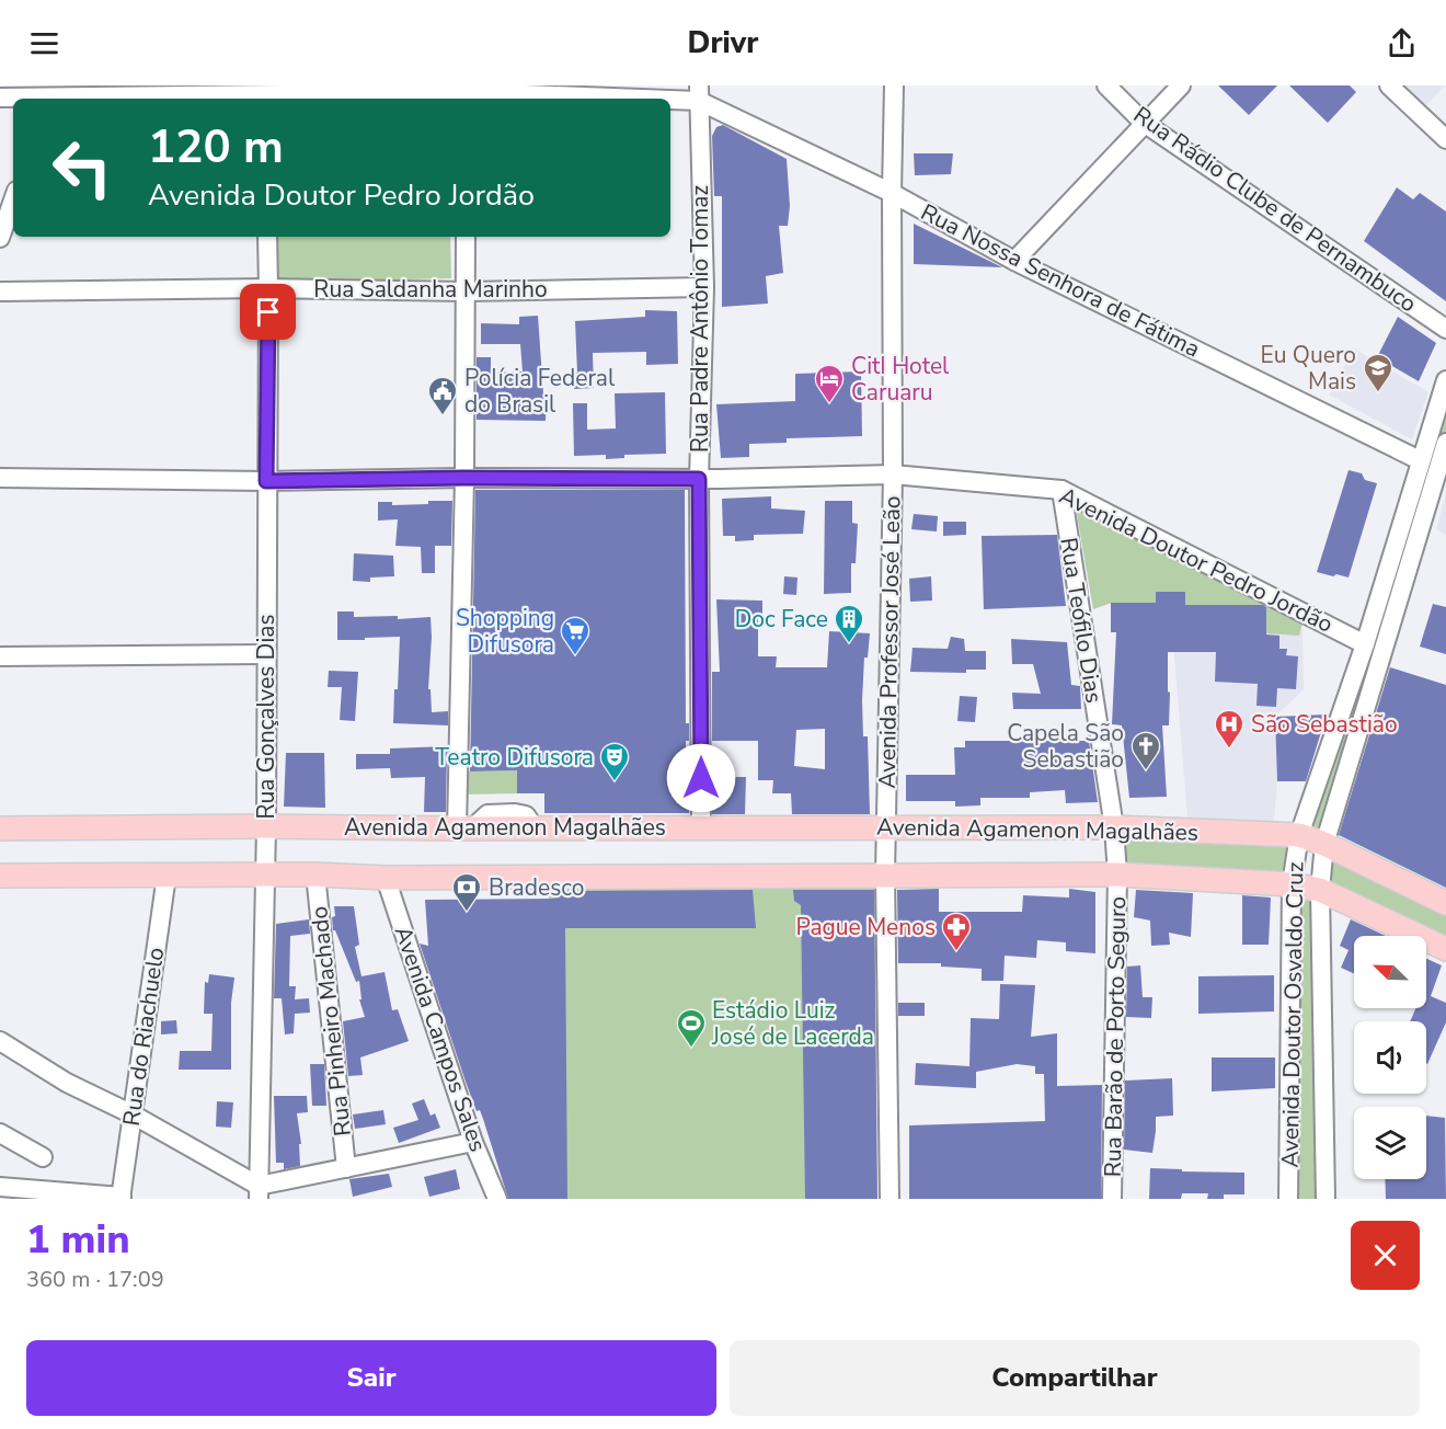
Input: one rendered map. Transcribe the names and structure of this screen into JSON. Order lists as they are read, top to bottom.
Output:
{
  "streets": {
    "main road": ["Avenida Agamenon Magalhães"],
    "street": [
      "Rua Rádio Clube de Pernambuco",
      "Rua Nossa Senhora de Fátima",
      "Rua Saldanha Marinho",
      "Rua Padre Antônio Tomaz",
      "Avenida Doutor Pedro Jordão",
      "Rua Teófilo Dias",
      "Avenida Professor José Leão",
      "Rua Gonçalves Dias",
      "Avenida Doutor Osvaldo Cruz",
      "Rua Pinheiro Machado",
      "Rua do Riachuelo",
      "Rua Barão de Porto Seguro",
      "Avenida Campos Sales"
    ]
  },
  "crossings": [
    ["Rua Nossa Senhora de Fátima", "Rua Padre Antônio Tomaz"],
    ["Rua Nossa Senhora de Fátima", "Avenida Professor José Leão"],
    ["Rua Nossa Senhora de Fátima", "Avenida Doutor Osvaldo Cruz"],
    ["Rua Saldanha Marinho", "Rua Padre Antônio Tomaz"],
    ["Rua Saldanha Marinho", "Rua Gonçalves Dias"],
    ["Rua Padre Antônio Tomaz", "Avenida Doutor Pedro Jordão"],
    ["Rua Padre Antônio Tomaz", "Avenida Agamenon Magalhães"],
    ["Avenida Doutor Pedro Jordão", "Rua Teófilo Dias"],
    ["Avenida Doutor Pedro Jordão", "Avenida Professor José Leão"],
    ["Avenida Doutor Pedro Jordão", "Rua Gonçalves Dias"],
    ["Avenida Doutor Pedro Jordão", "Avenida Doutor Osvaldo Cruz"],
    ["Rua Teófilo Dias", "Avenida Agamenon Magalhães"],
    ["Rua Teófilo Dias", "Rua Barão de Porto Seguro"],
    ["Avenida Professor José Leão", "Avenida Agamenon Magalhães"],
    ["Rua Gonçalves Dias", "Avenida Agamenon Magalhães"],
    ["Avenida Agamenon Magalhães", "Avenida Doutor Osvaldo Cruz"],
    ["Avenida Agamenon Magalhães", "Rua Pinheiro Machado"],
    ["Avenida Agamenon Magalhães", "Rua do Riachuelo"],
    ["Avenida Agamenon Magalhães", "Rua Barão de Porto Seguro"],
    ["Avenida Agamenon Magalhães", "Avenida Campos Sales"]
  ],
  "places": {
    "school or university": ["Eu Quero Mais"],
    "hotel": ["CitI Hotel Caruaru"],
    "public building": ["Polícia Federal do Brasil"],
    "building": ["Doc Face"],
    "supermarket": ["Shopping Difusora"],
    "hospital": ["São Sebastião"],
    "church": ["Capela São Sebastião"],
    "theatre": ["Teatro Difusora"],
    "bank": ["Bradesco"],
    "pharmacy": ["Pague Menos"],
    "sports": ["Estádio Luiz José de Lacerda"]
  },
  "north": "top left",
  "page": {
    "header": "Drivr",
    "turn": ["120 m", "Avenida Doutor Pedro Jordão"],
    "heading": ["1 min", "360 m · 17:09"],
    "buttons": ["Sair", "Compartilhar"]
  }
}
